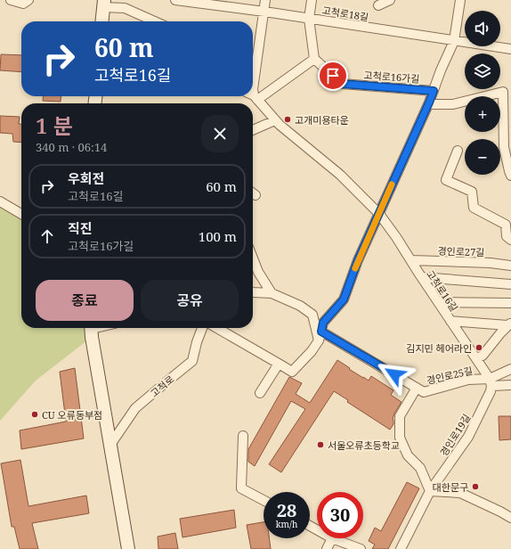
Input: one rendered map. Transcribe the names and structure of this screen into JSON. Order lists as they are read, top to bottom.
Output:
{
  "streets": {
    "street": [
      "고척로18길",
      "고척로16가길",
      "경인로27길",
      "고척로16길",
      "경인로25길",
      "고척로",
      "경인로19길"
    ]
  },
  "crossings": [
    ["경인로27길", "고척로16길"],
    ["고척로16길", "경인로25길"],
    ["고척로16길", "경인로19길"],
    ["경인로25길", "경인로19길"]
  ],
  "places": [
    "고개미용타운",
    "김지민 헤어라인",
    "CU 오류동부점",
    "서울오류초등학교",
    "대한문구"
  ],
  "page": {
    "map_buttons": ["+", "−"],
    "turn": ["60 m", "고척로16길"],
    "heading": ["1 분", "340 m · 06:14"],
    "list": [
      {
        "name": "우회전",
        "note": "고척로16길",
        "value": "60 m"
      },
      {
        "name": "직진",
        "note": "고척로16가길",
        "value": "100 m"
      }
    ],
    "buttons": ["종료", "공유"],
    "speed": "28 km/h",
    "limit": "30"
  }
}
